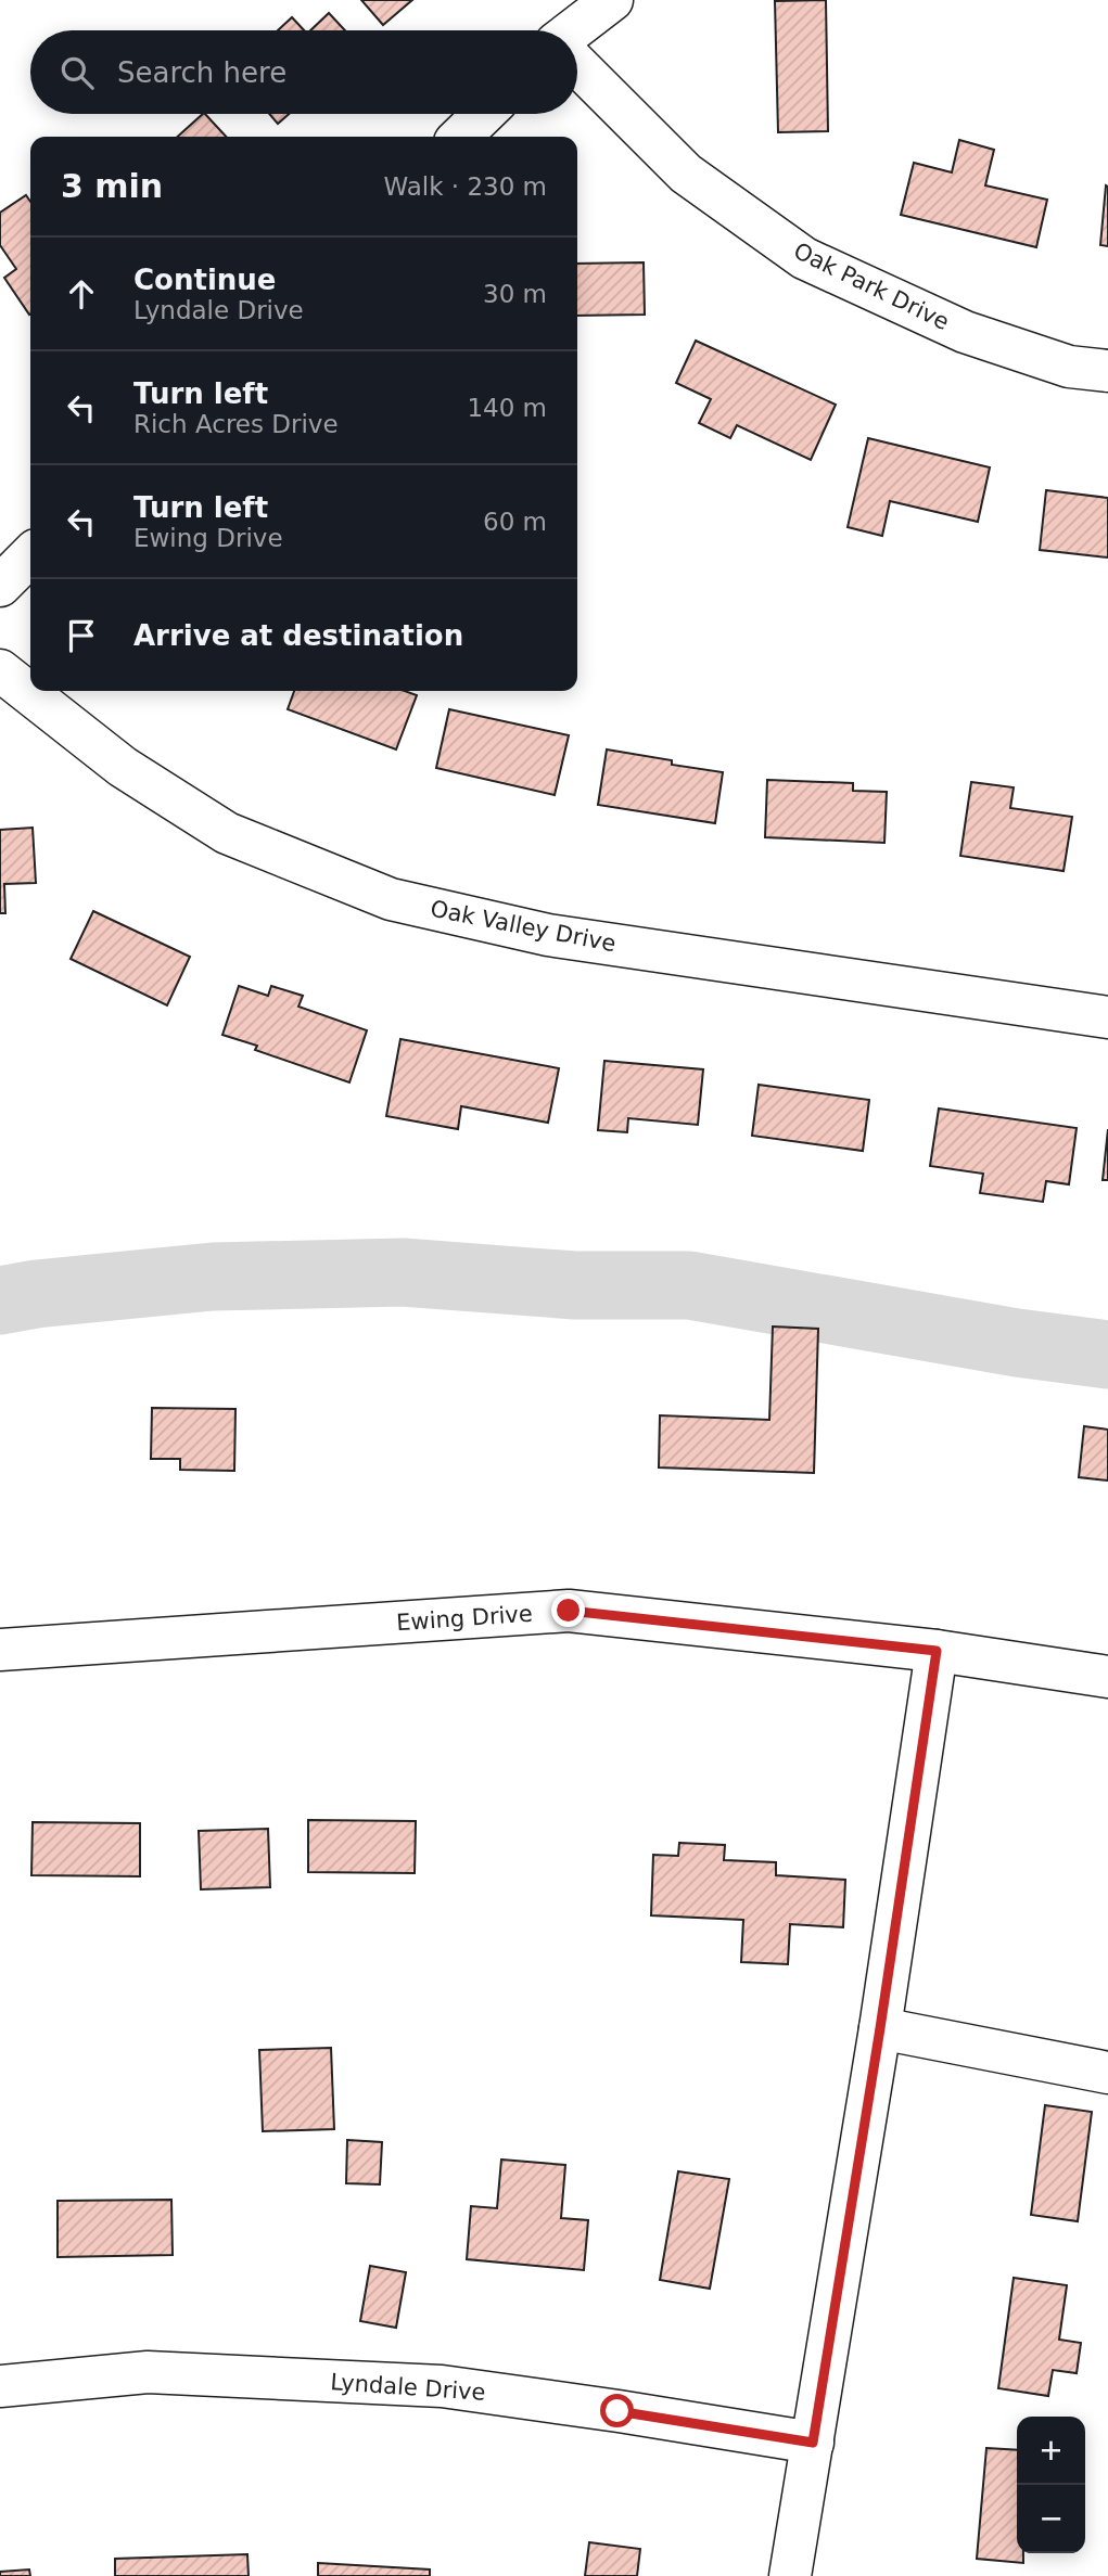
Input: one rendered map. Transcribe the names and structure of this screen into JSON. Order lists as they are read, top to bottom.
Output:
{
  "streets": {
    "street": [
      "Oak Park Drive",
      "Oak Valley Drive",
      "Ewing Drive",
      "Lyndale Drive"
    ]
  },
  "page": {
    "search": "Search here",
    "heading": ["3 min", "Walk · 230 m"],
    "list": [
      ["Continue", "Lyndale Drive", "30 m"],
      ["Turn left", "Rich Acres Drive", "140 m"],
      ["Turn left", "Ewing Drive", "60 m"],
      "Arrive at destination"
    ],
    "map_buttons": ["+", "−"]
  }
}
